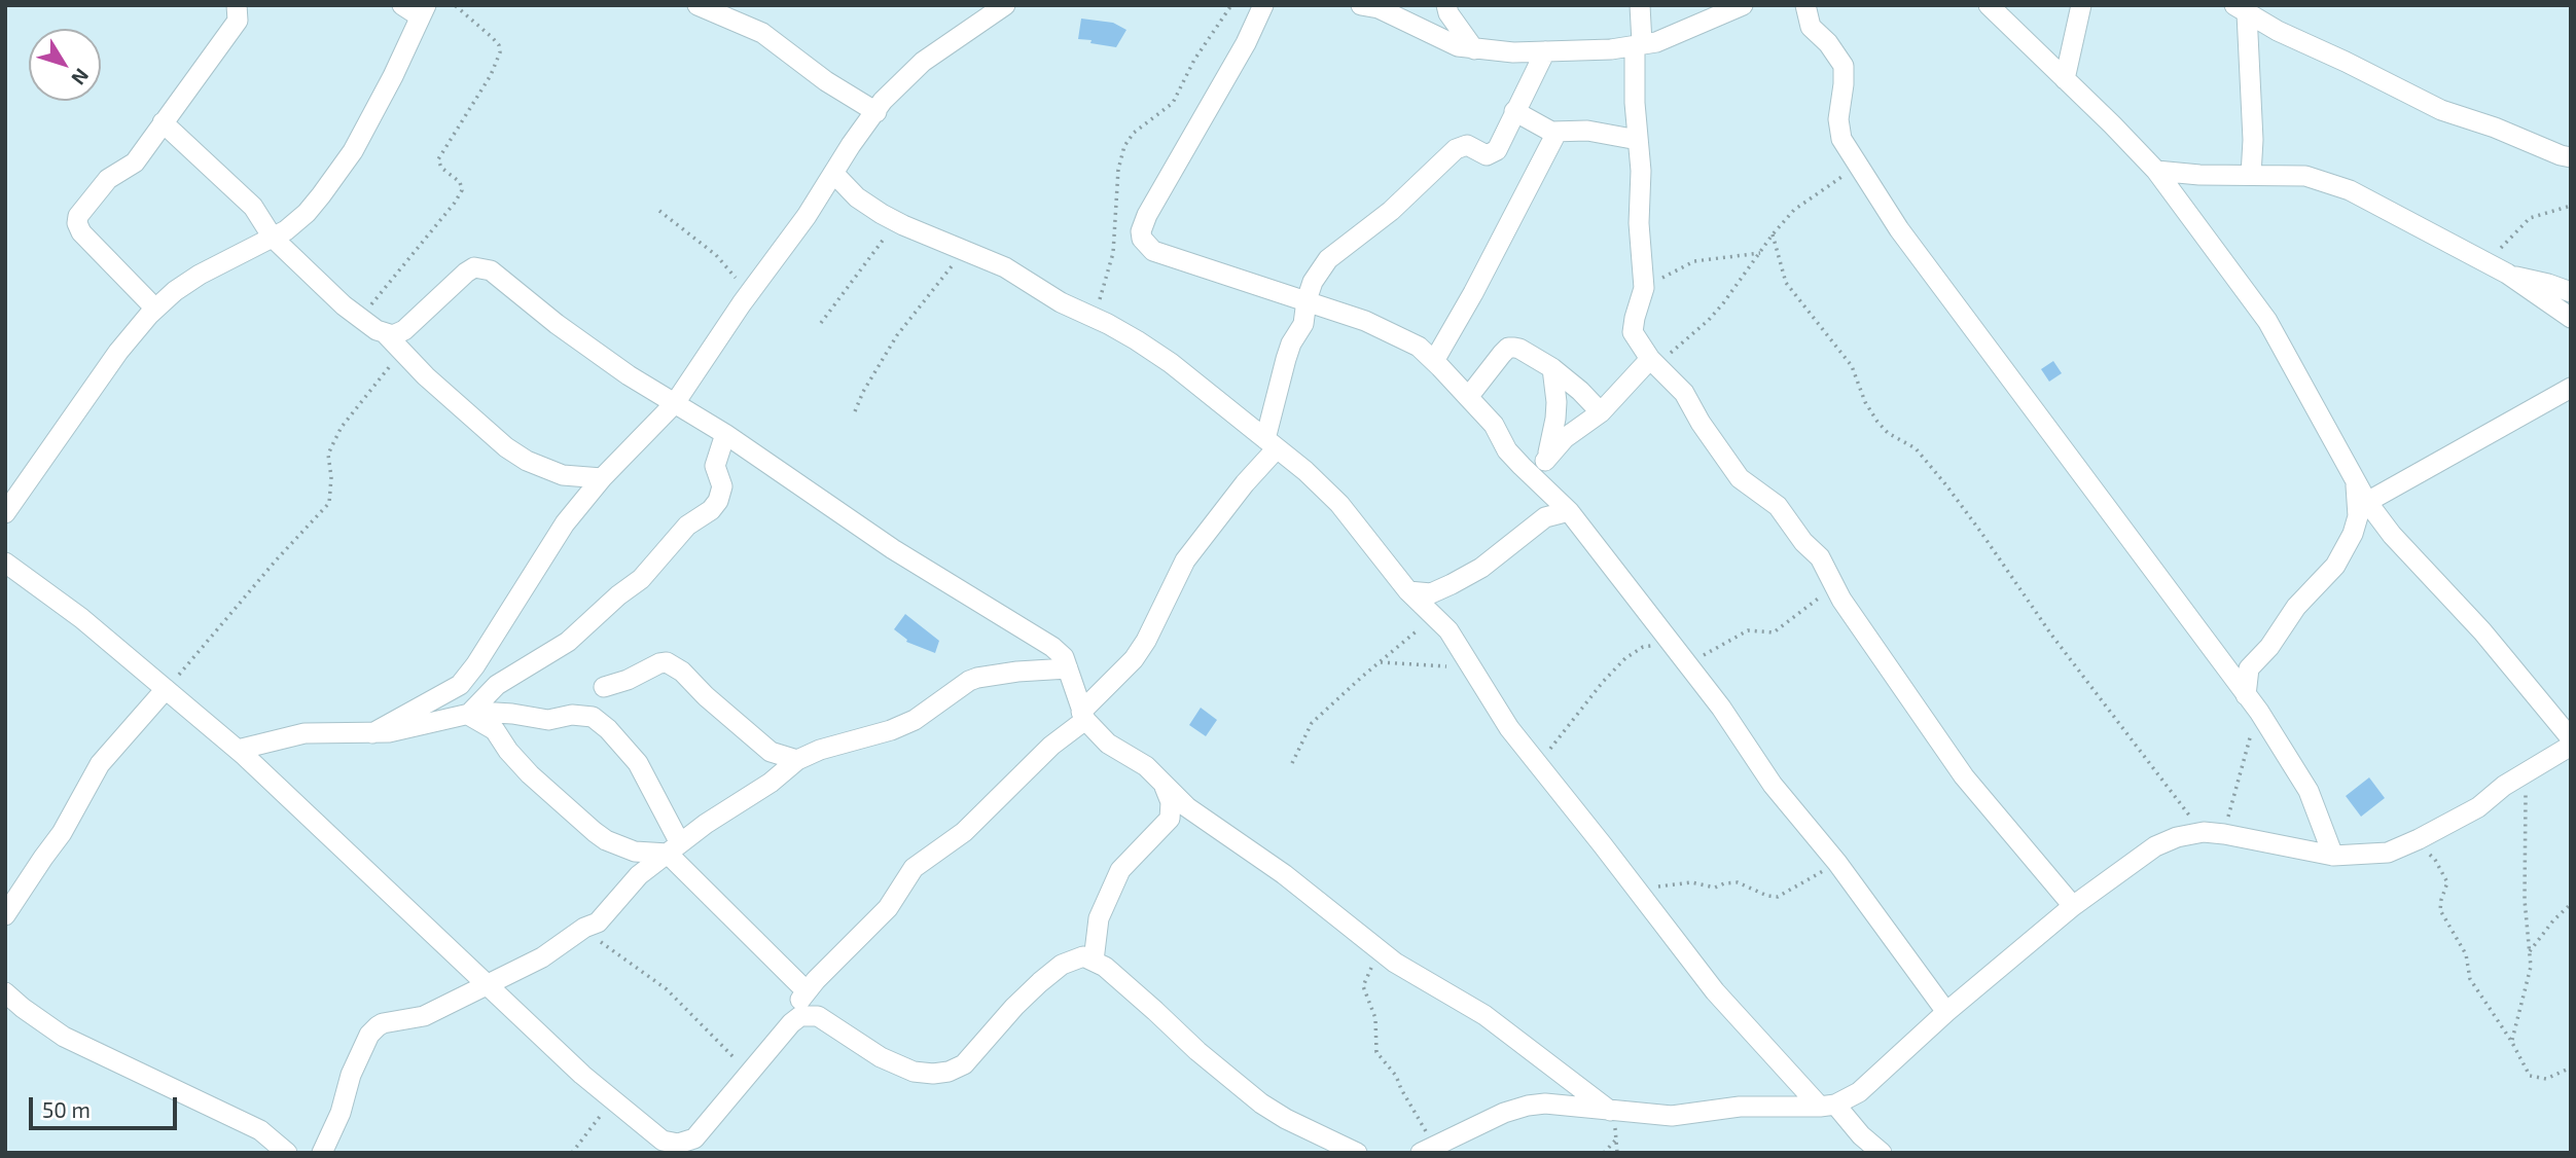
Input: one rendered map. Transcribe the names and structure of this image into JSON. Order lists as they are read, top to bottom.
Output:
{
  "scale_bar": "50 m",
  "north": "bottom right"
}
